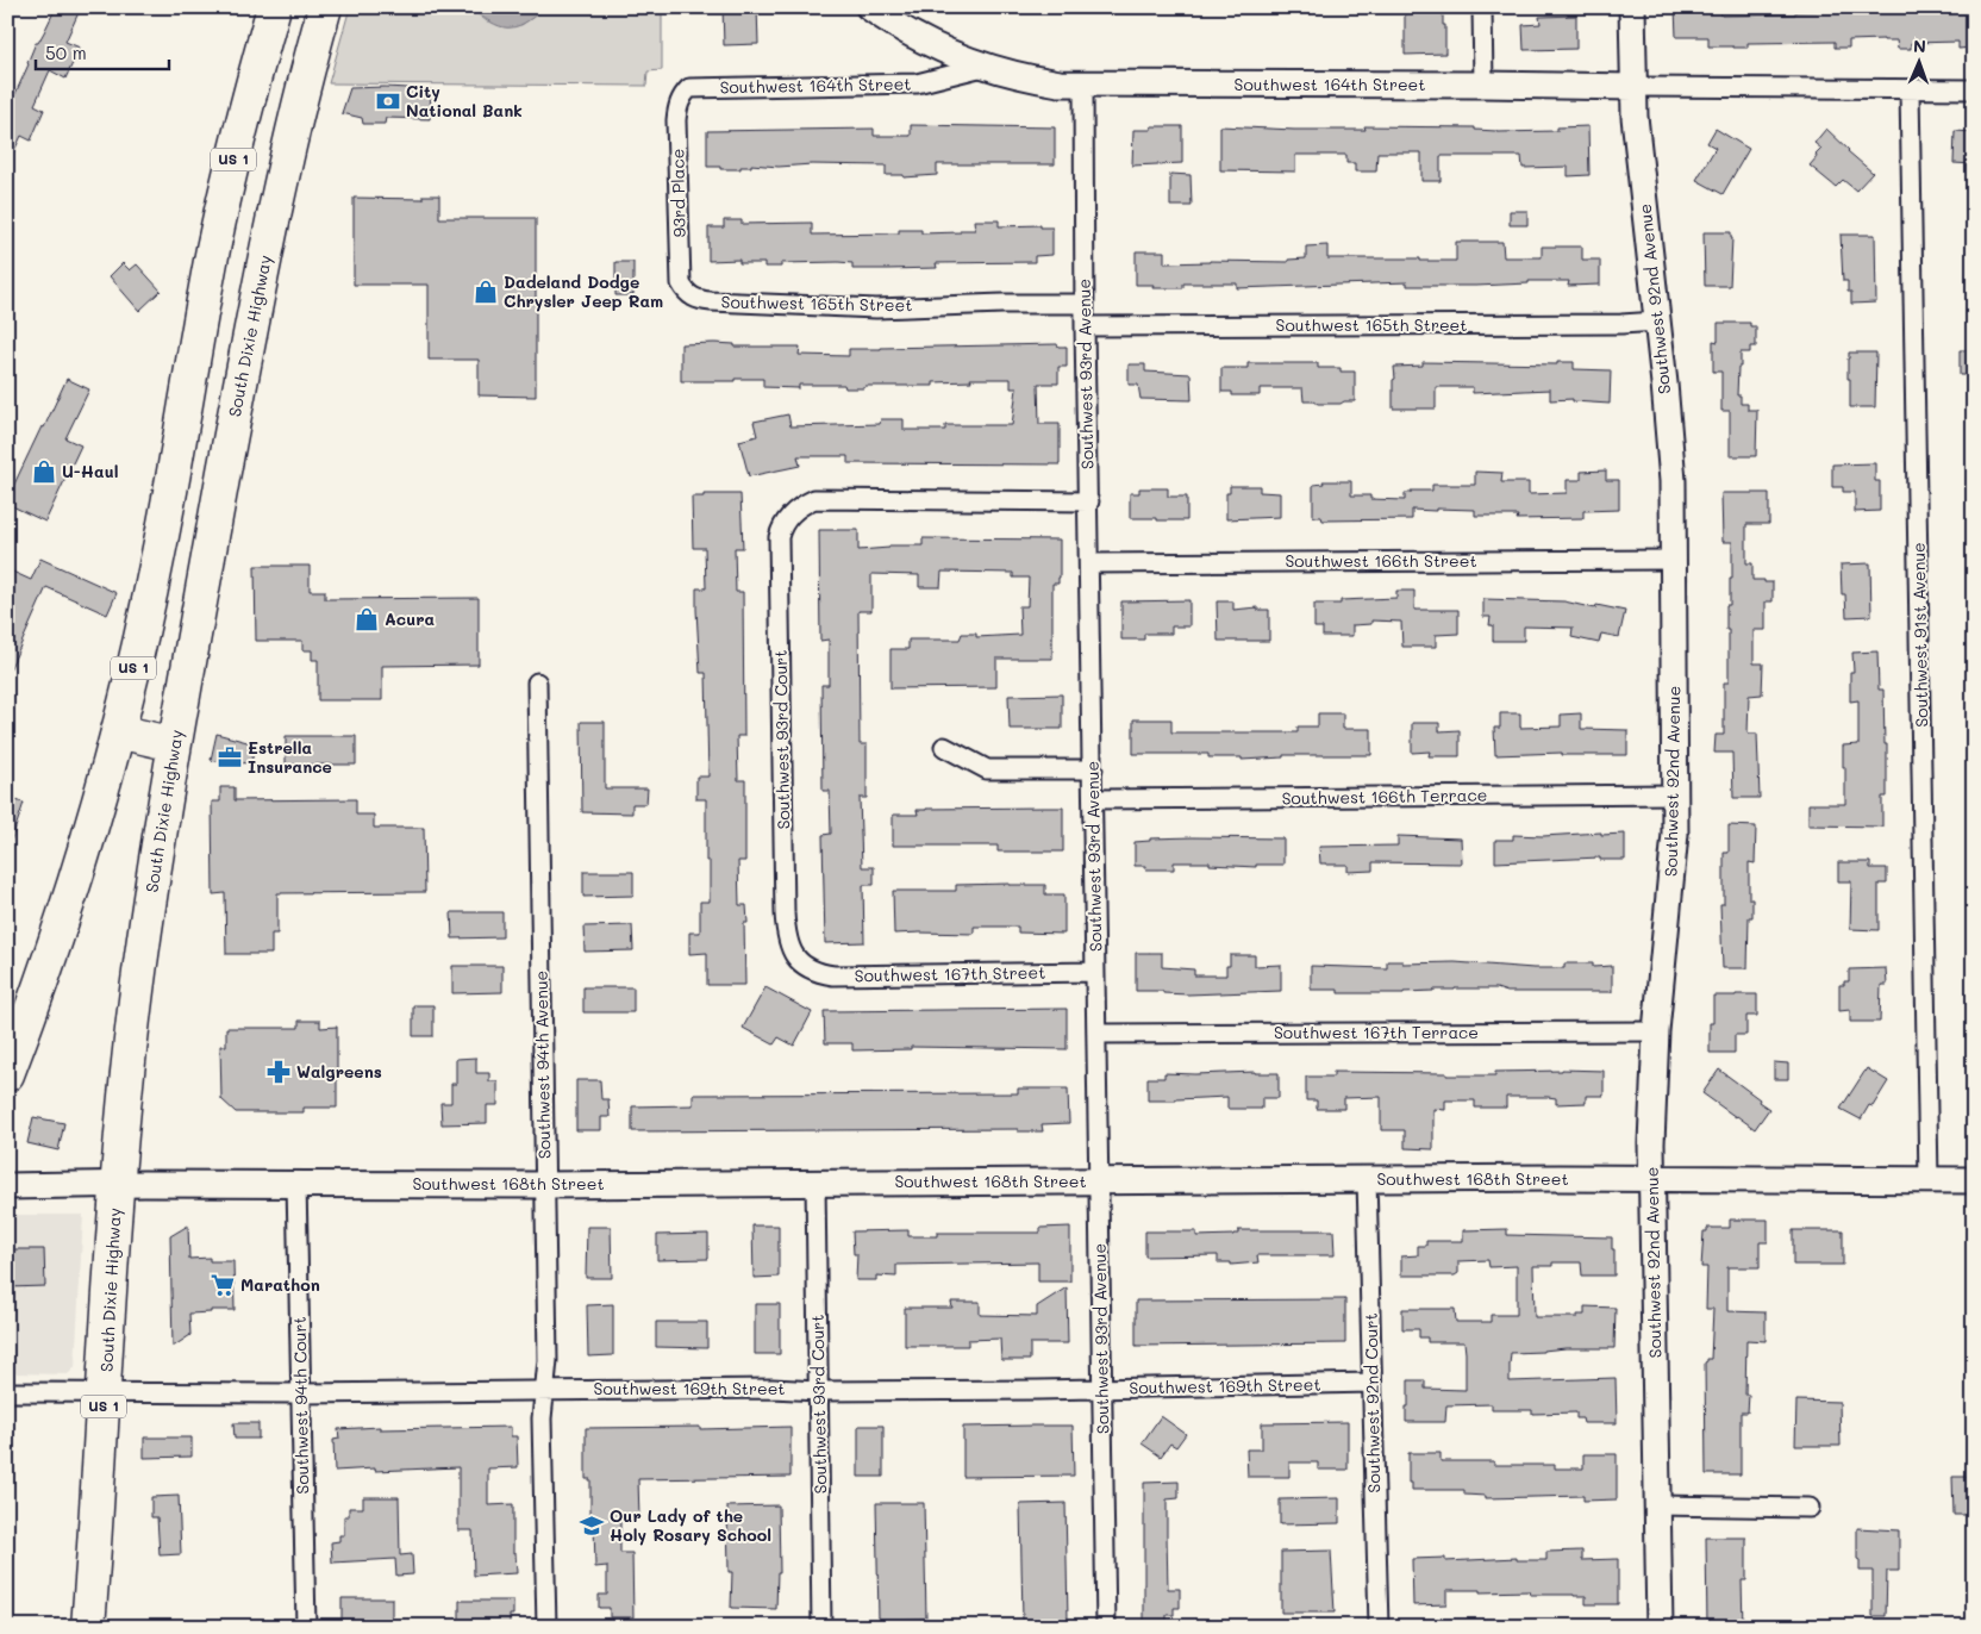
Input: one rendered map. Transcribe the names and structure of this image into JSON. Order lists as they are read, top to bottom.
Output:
{
  "streets": {
    "highway": ["US 1", "South Dixie Highway"],
    "street": [
      "Southwest 164th Street",
      "93rd Place",
      "Southwest 92nd Avenue",
      "Southwest 165th Street",
      "Southwest 93rd Avenue",
      "Southwest 166th Street",
      "Southwest 91st Avenue",
      "Southwest 93rd Court",
      "Southwest 166th Terrace",
      "Southwest 167th Street",
      "Southwest 167th Terrace",
      "Southwest 94th Avenue",
      "Southwest 168th Street",
      "Southwest 169th Street",
      "Southwest 92nd Court",
      "Southwest 94th Court"
    ]
  },
  "crossings": [
    ["Southwest 164th Street", "93rd Place"],
    ["Southwest 164th Street", "Southwest 92nd Avenue"],
    ["Southwest 164th Street", "Southwest 93rd Avenue"],
    ["Southwest 164th Street", "Southwest 91st Avenue"],
    ["93rd Place", "Southwest 165th Street"],
    ["Southwest 92nd Avenue", "Southwest 165th Street"],
    ["Southwest 92nd Avenue", "Southwest 166th Street"],
    ["Southwest 92nd Avenue", "Southwest 166th Terrace"],
    ["Southwest 92nd Avenue", "Southwest 167th Terrace"],
    ["Southwest 92nd Avenue", "Southwest 168th Street"],
    ["Southwest 165th Street", "Southwest 93rd Avenue"],
    ["South Dixie Highway", "Southwest 168th Street"],
    ["South Dixie Highway", "Southwest 169th Street"],
    ["Southwest 93rd Avenue", "Southwest 166th Street"],
    ["Southwest 93rd Avenue", "Southwest 93rd Court"],
    ["Southwest 93rd Avenue", "Southwest 166th Terrace"],
    ["Southwest 93rd Avenue", "Southwest 167th Street"],
    ["Southwest 93rd Avenue", "Southwest 167th Terrace"],
    ["Southwest 93rd Avenue", "Southwest 168th Street"],
    ["Southwest 93rd Avenue", "Southwest 169th Street"],
    ["Southwest 91st Avenue", "Southwest 168th Street"],
    ["Southwest 93rd Court", "Southwest 167th Street"],
    ["Southwest 93rd Court", "Southwest 168th Street"],
    ["Southwest 93rd Court", "Southwest 169th Street"],
    ["Southwest 94th Avenue", "Southwest 168th Street"],
    ["Southwest 94th Avenue", "Southwest 169th Street"],
    ["Southwest 168th Street", "Southwest 92nd Court"],
    ["Southwest 168th Street", "Southwest 94th Court"],
    ["Southwest 169th Street", "Southwest 92nd Court"],
    ["Southwest 169th Street", "Southwest 94th Court"]
  ],
  "places": {
    "bank": ["City National Bank"],
    "shop": ["Dadeland Dodge Chrysler Jeep Ram", "U-Haul", "Acura"],
    "office": ["Estrella Insurance"],
    "pharmacy": ["Walgreens"],
    "supermarket": ["Marathon"],
    "school or university": ["Our Lady of the Holy Rosary School"]
  },
  "scale_bar": "50 m",
  "north": "top"
}
